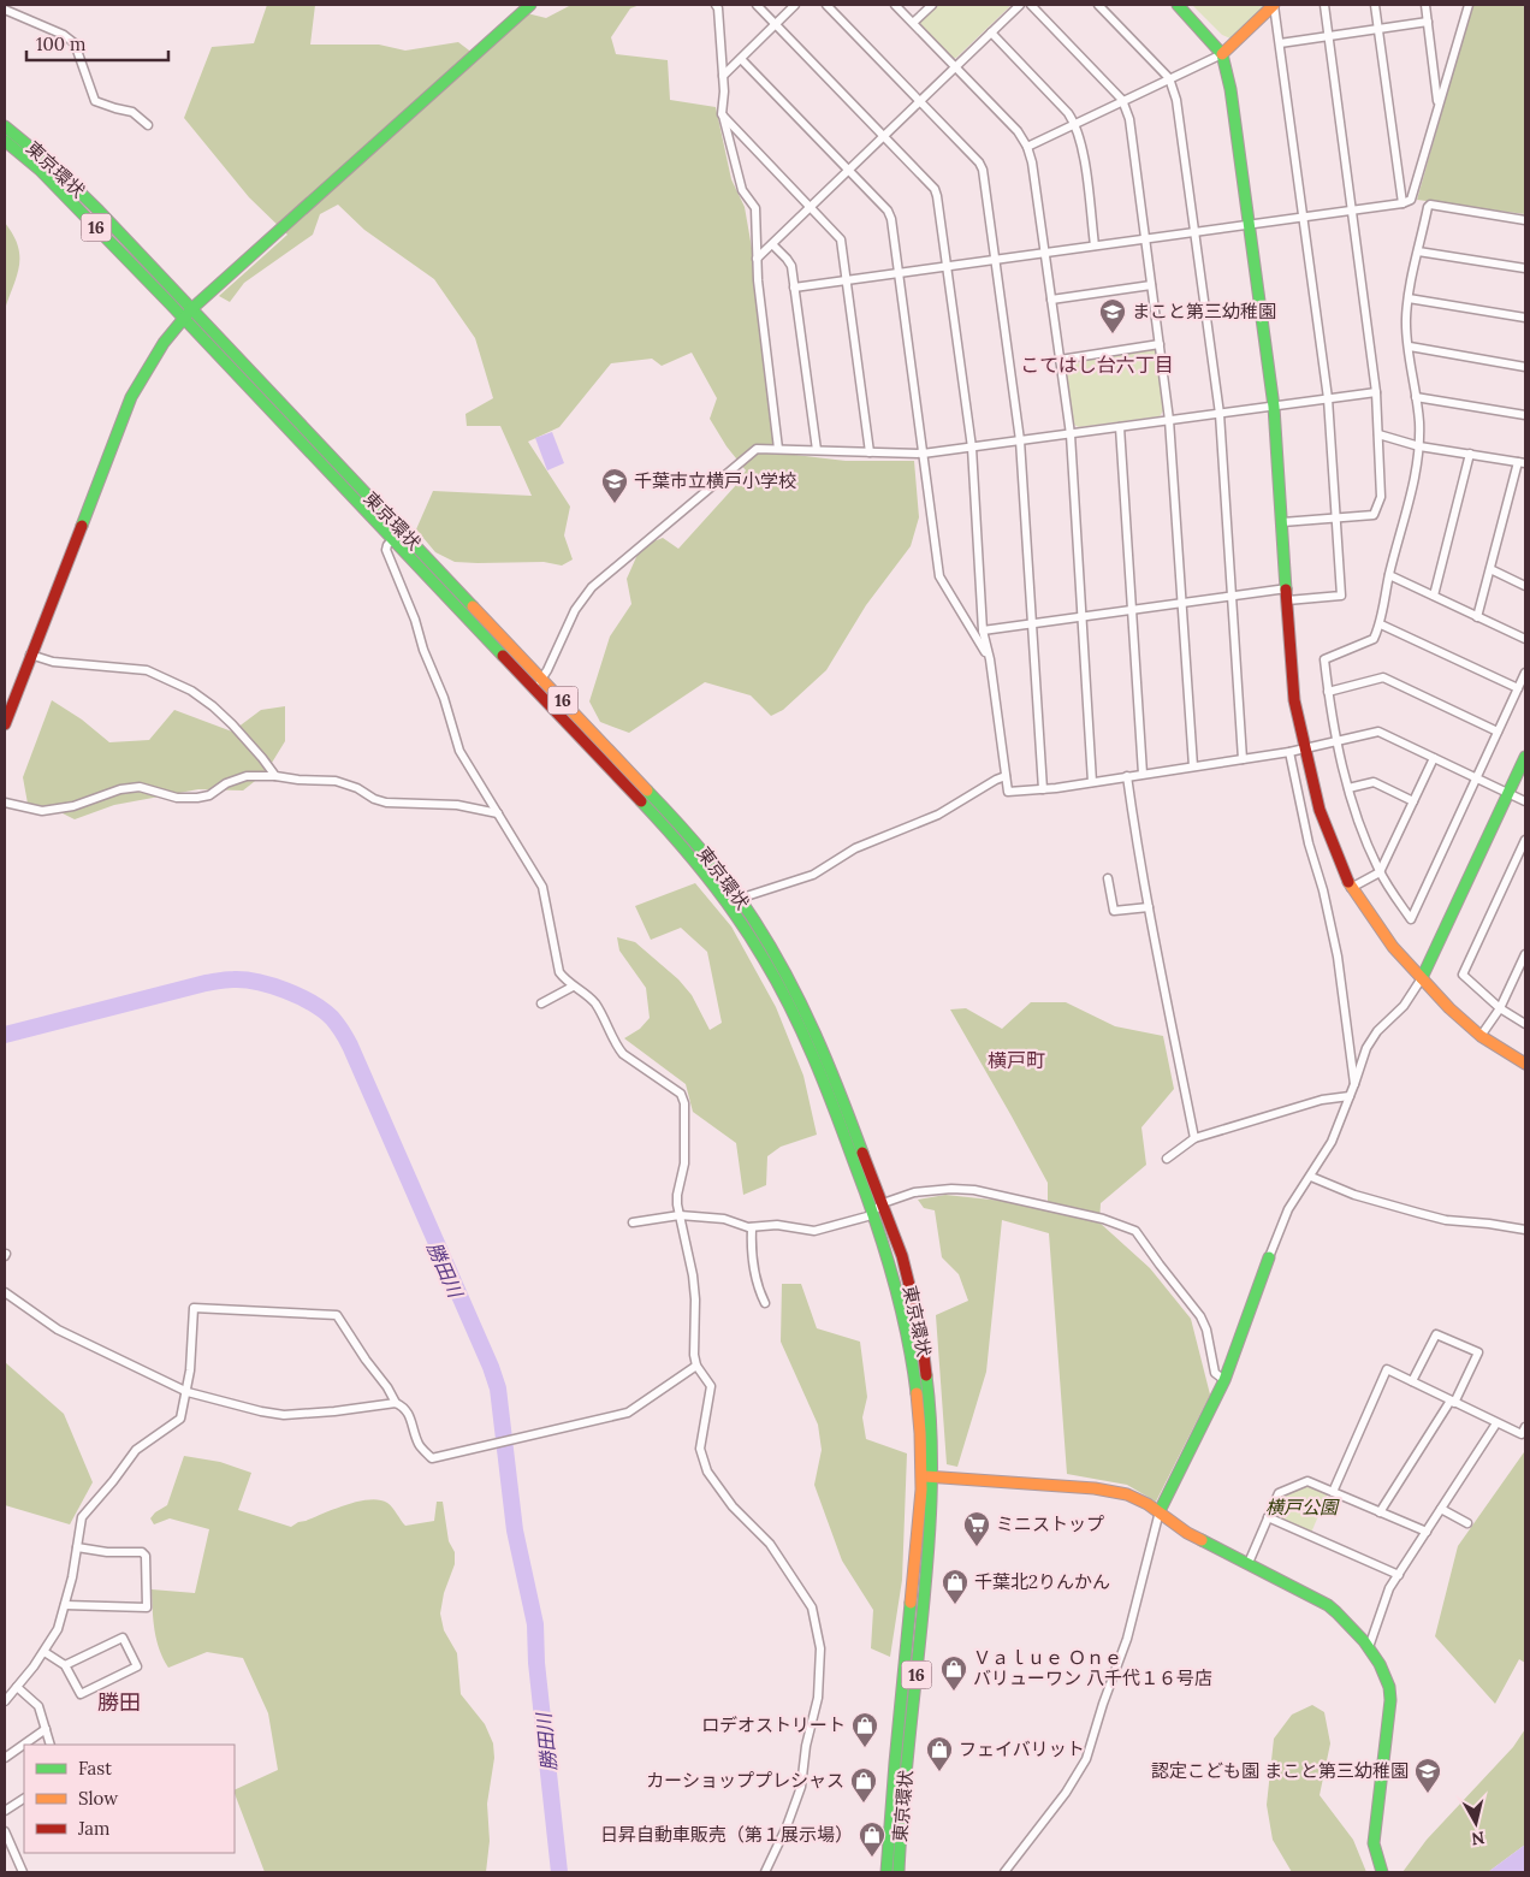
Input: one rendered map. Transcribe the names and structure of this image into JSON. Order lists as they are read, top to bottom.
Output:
{
  "streets": {
    "main road": ["東京環状", "16"]
  },
  "districts": ["こてはし台六丁目", "横戸町", "勝田"],
  "water": ["勝田川"],
  "parks": ["横戸公園"],
  "places": {
    "school or university": ["まこと第三幼稚園", "千葉市立横戸小学校", "認定こども園 まこと第三幼稚園"],
    "supermarket": ["ミニストップ"],
    "shop": [
      "千葉北2りんかん",
      "Ｖａｌｕｅ Ｏｎｅ バリューワン 八千代１６号店",
      "ロデオストリート",
      "フェイバリット",
      "カーショッププレシャス",
      "日昇自動車販売（第１展示場）"
    ]
  },
  "legend": ["Fast", "Slow", "Jam"],
  "scale_bar": "100 m",
  "north": "bottom"
}
